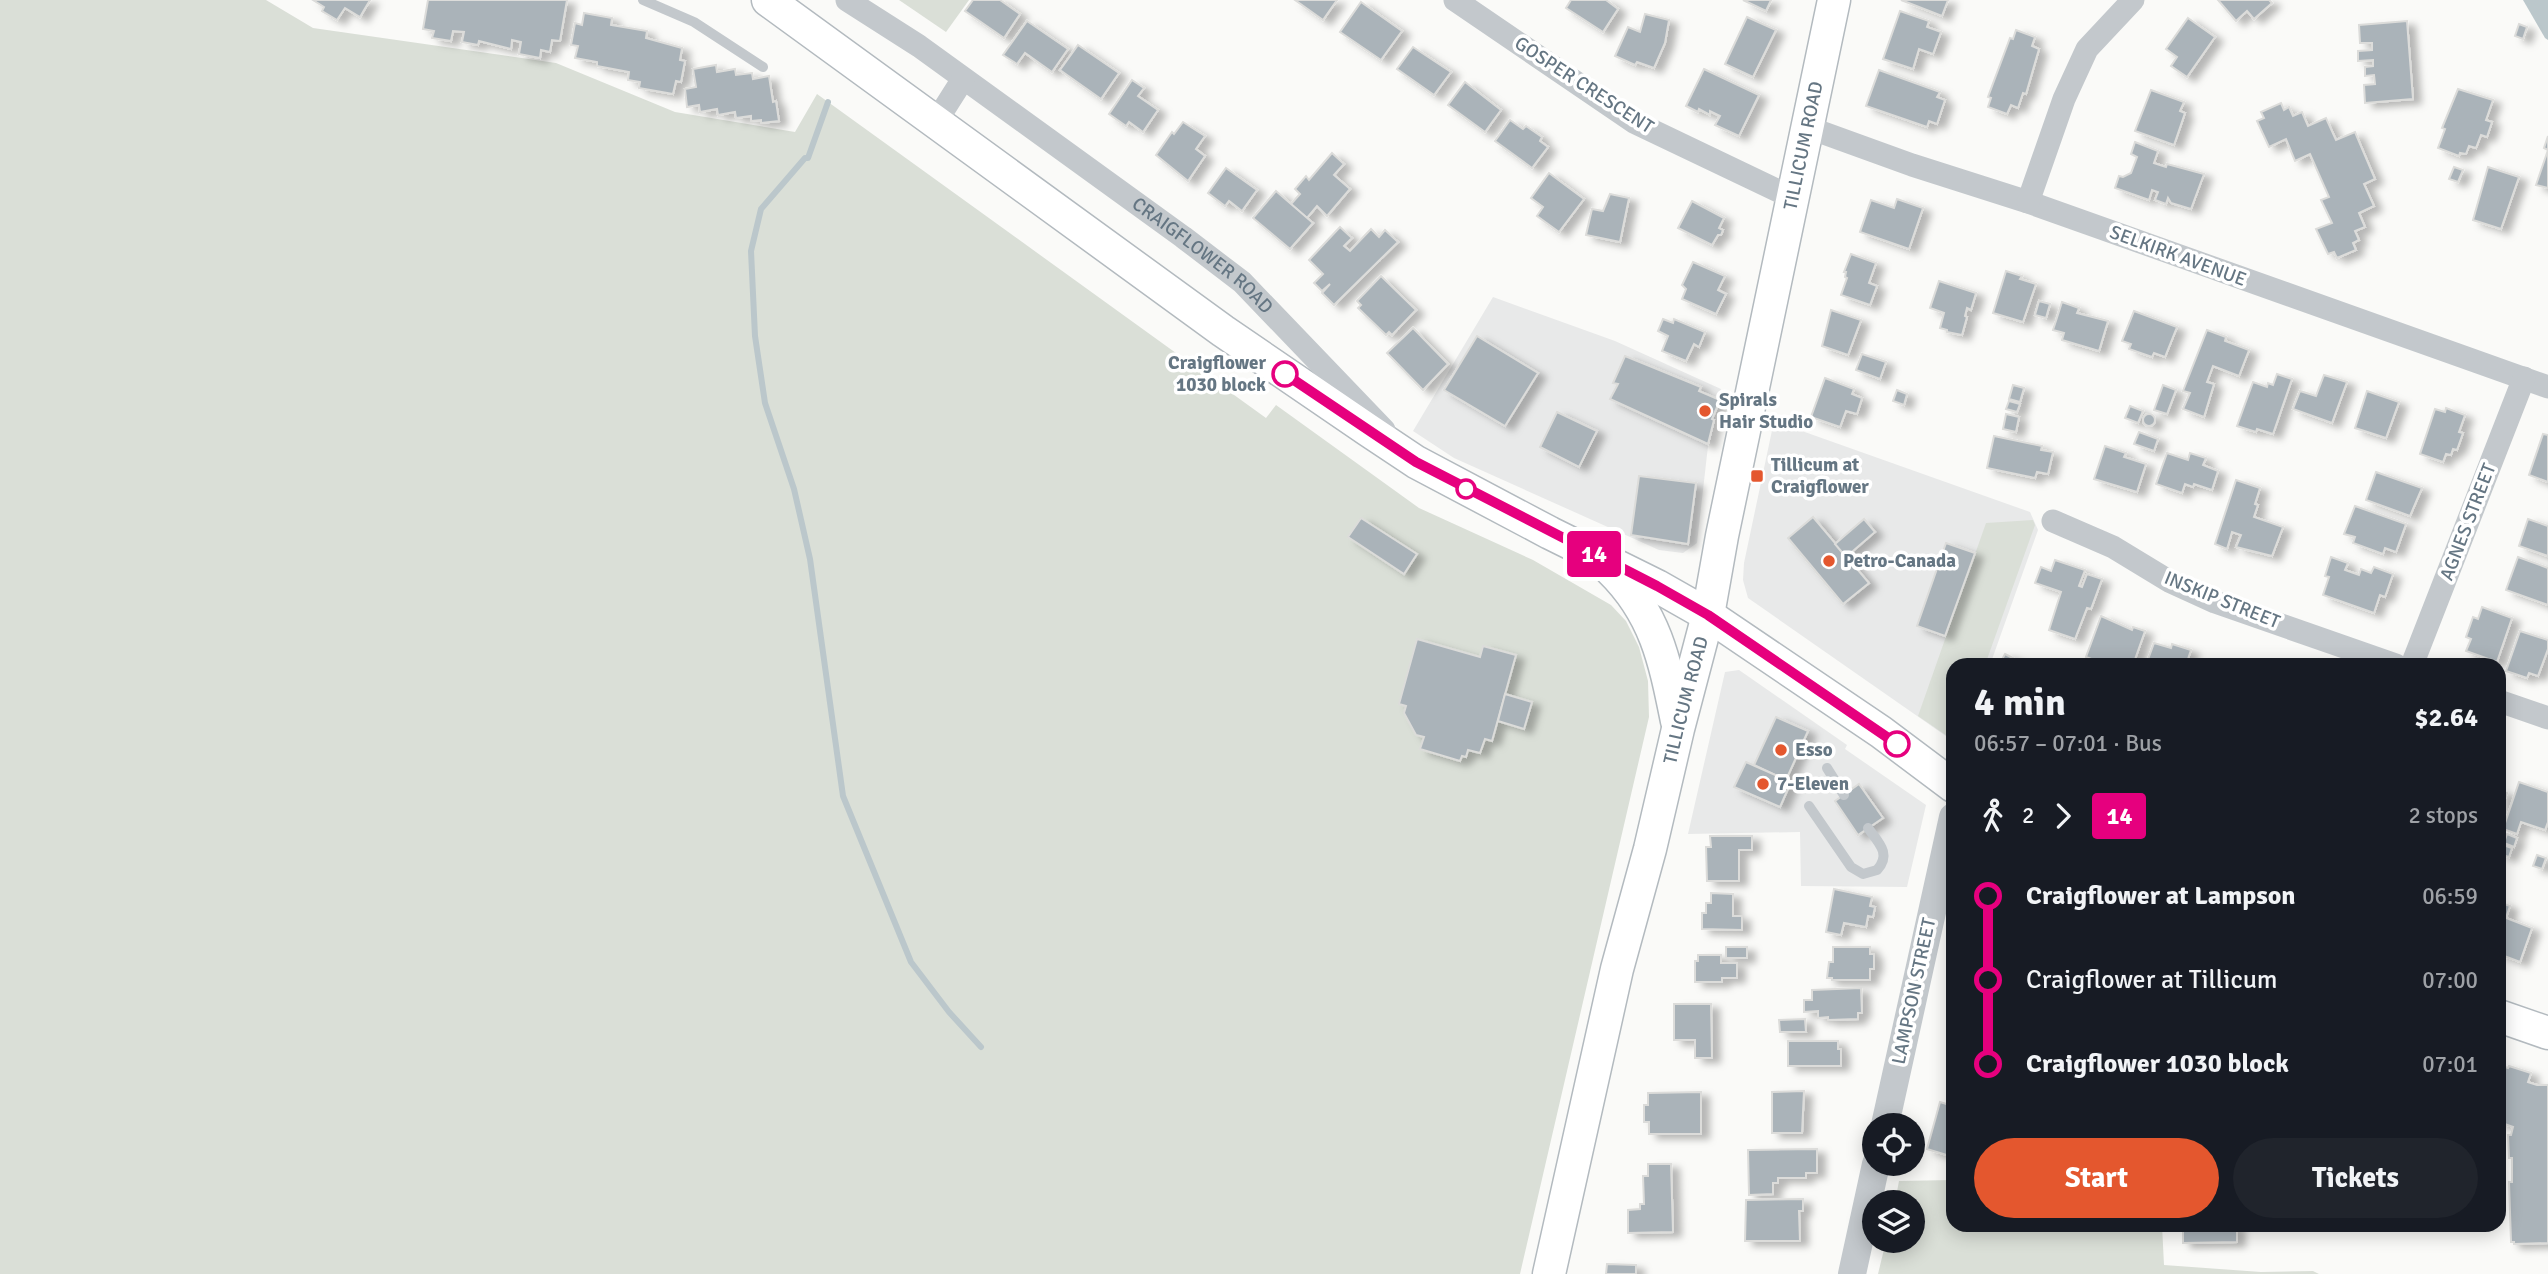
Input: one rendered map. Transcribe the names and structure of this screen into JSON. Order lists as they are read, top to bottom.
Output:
{
  "streets": {
    "main road": ["TILLICUM ROAD", "CRAIGFLOWER ROAD"],
    "street": [
      "GOSPER CRESCENT",
      "SELKIRK AVENUE",
      "AGNES STREET",
      "INSKIP STREET",
      "LAMPSON STREET"
    ]
  },
  "crossings": [
    ["GOSPER CRESCENT", "TILLICUM ROAD"],
    ["TILLICUM ROAD", "SELKIRK AVENUE"],
    ["TILLICUM ROAD", "CRAIGFLOWER ROAD"],
    ["SELKIRK AVENUE", "AGNES STREET"]
  ],
  "places": {
    "other": [
      "Craigflower 1030 block",
      "Spirals Hair Studio",
      "Petro-Canada",
      "Esso",
      "7-Eleven"
    ],
    "transit": ["Tillicum at Craigflower"]
  },
  "lines": ["bus line 14"],
  "page": {
    "on_map": "14",
    "heading": ["4 min", "06:57 – 07:01 · Bus", "$2.64"],
    "legs": ["2", "14", "2 stops"],
    "list": [
      {
        "name": "Craigflower at Lampson",
        "value": "06:59"
      },
      {
        "name": "Craigflower at Tillicum",
        "value": "07:00"
      },
      {
        "name": "Craigflower 1030 block",
        "value": "07:01"
      }
    ],
    "buttons": ["Start", "Tickets"]
  }
}
